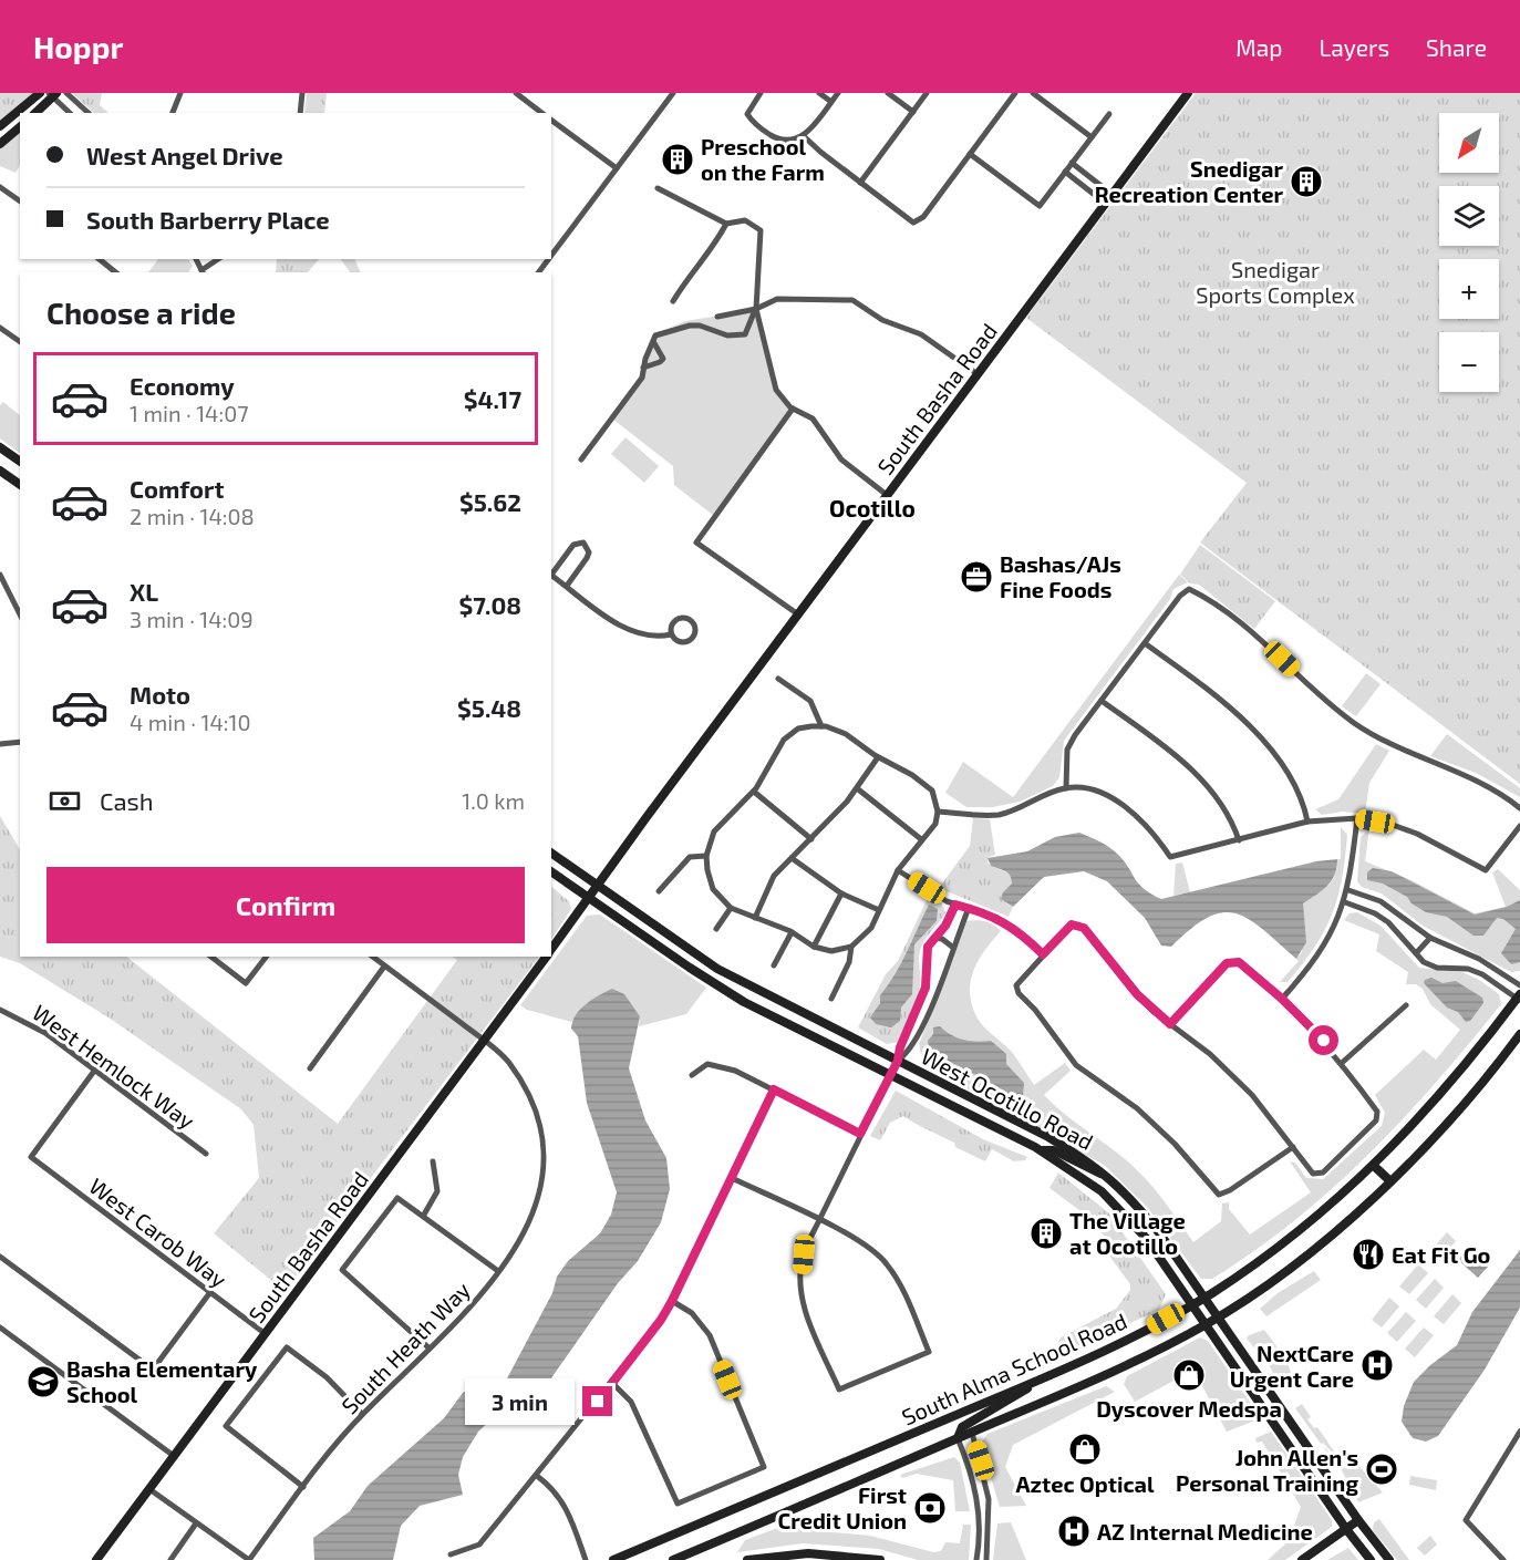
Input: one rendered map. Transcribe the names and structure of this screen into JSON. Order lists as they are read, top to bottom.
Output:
{
  "streets": {
    "main road": ["South Basha Road", "West Ocotillo Road", "South Alma School Road"],
    "street": ["West Hemlock Way", "West Carob Way", "South Heath Way"]
  },
  "crossings": [
    ["South Basha Road", "West Ocotillo Road"],
    ["South Basha Road", "West Carob Way"],
    ["South Basha Road", "South Heath Way"],
    ["West Hemlock Way", "West Carob Way"],
    ["West Ocotillo Road", "South Alma School Road"]
  ],
  "districts": ["Ocotillo"],
  "parks": ["Snedigar Sports Complex"],
  "places": {
    "building": ["Preschool on the Farm", "Snedigar Recreation Center", "The Village at Ocotillo"],
    "office": ["Bashas/AJs Fine Foods"],
    "restaurant": ["Eat Fit Go"],
    "hospital": ["NextCare Urgent Care", "AZ Internal Medicine"],
    "shop": ["Dyscover Medspa", "Aztec Optical"],
    "school or university": ["Basha Elementary School"],
    "sports": ["John Allen's Personal Training"],
    "bank": ["First Credit Union"]
  },
  "north": "bottom left",
  "page": {
    "header": "Hoppr",
    "nav": ["Map", "Layers", "Share"],
    "map_buttons": ["+", "−"],
    "banner": ["West Angel Drive", "South Barberry Place"],
    "heading": "Choose a ride",
    "list": [
      {
        "name": "Economy",
        "note": "1 min · 14:07",
        "value": "$4.17"
      },
      {
        "name": "Comfort",
        "note": "2 min · 14:08",
        "value": "$5.62"
      },
      {
        "name": "XL",
        "note": "3 min · 14:09",
        "value": "$7.08"
      },
      {
        "name": "Moto",
        "note": "4 min · 14:10",
        "value": "$5.48"
      }
    ],
    "pay": ["Cash", "1.0 km"],
    "buttons": "Confirm",
    "bubble": "3 min"
  }
}
